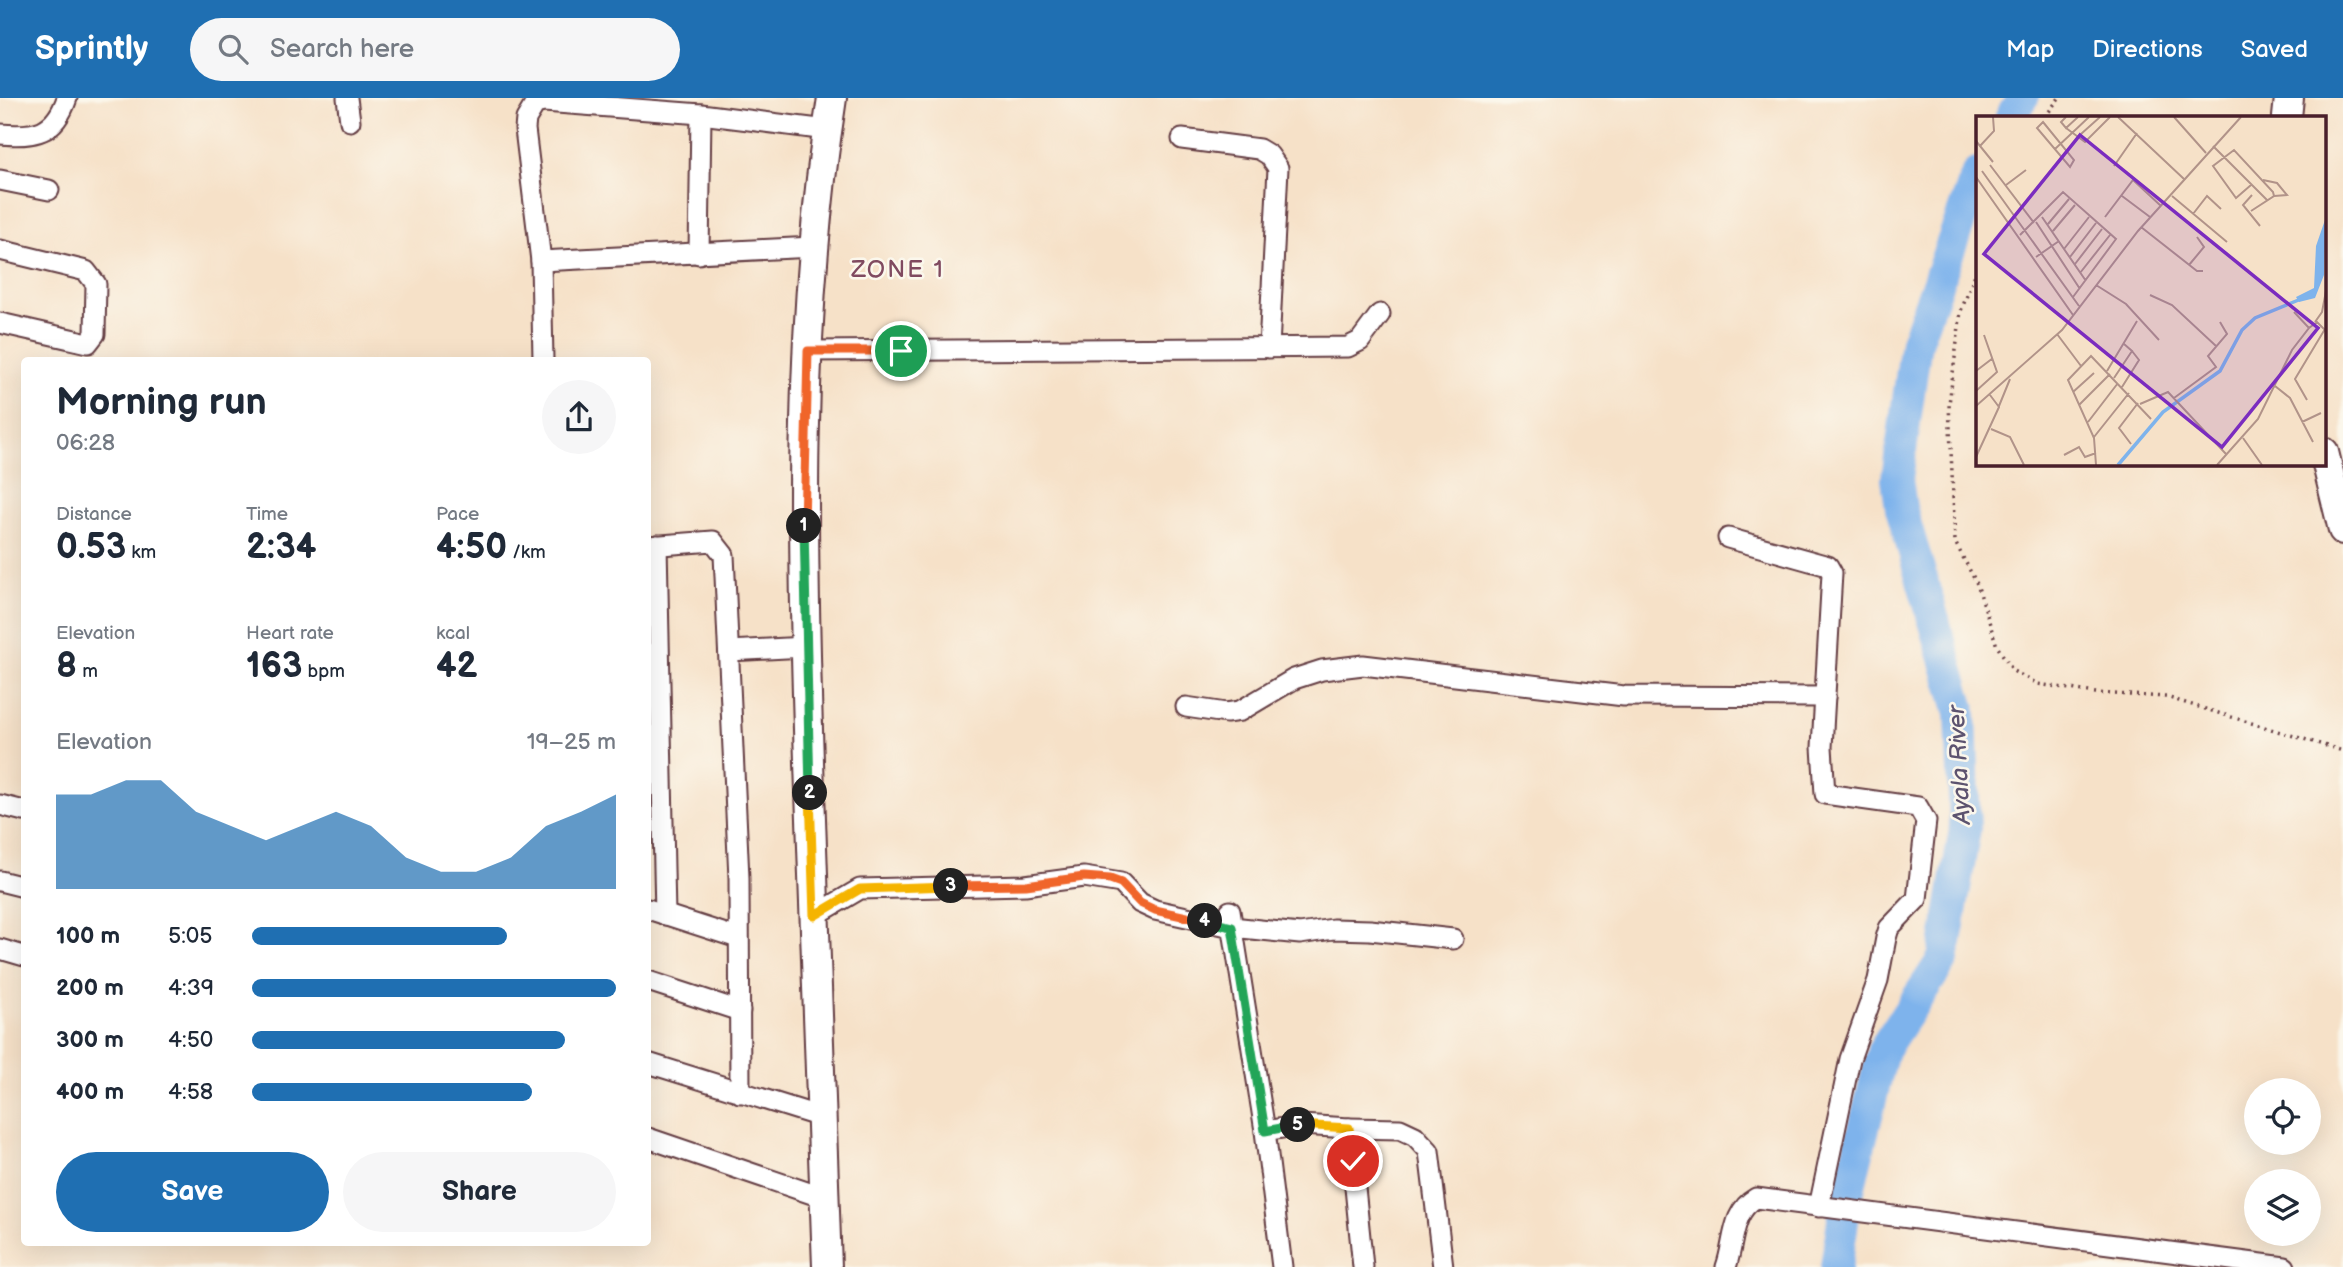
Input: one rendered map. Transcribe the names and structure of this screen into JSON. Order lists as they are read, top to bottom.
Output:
{
  "districts": ["ZONE 1"],
  "water": ["Ayala River"],
  "page": {
    "header": "Sprintly",
    "search": "Search here",
    "nav": ["Map", "Directions", "Saved"],
    "heading": ["Morning run", "06:28"],
    "stats": [
      ["Distance", "0.53 km"],
      ["Time", "2:34"],
      ["Pace", "4:50 /km"],
      ["Elevation", "8 m"],
      ["Heart rate", "163 bpm"],
      ["kcal", "42"]
    ],
    "pins": [
      "1",
      "2",
      "3",
      "4",
      "5"
    ],
    "chart": ["Elevation", "19–25 m"],
    "list": [
      {
        "name": "100 m",
        "note": "5:05"
      },
      {
        "name": "200 m",
        "note": "4:39"
      },
      {
        "name": "300 m",
        "note": "4:50"
      },
      {
        "name": "400 m",
        "note": "4:58"
      }
    ],
    "buttons": ["Save", "Share"]
  }
}
